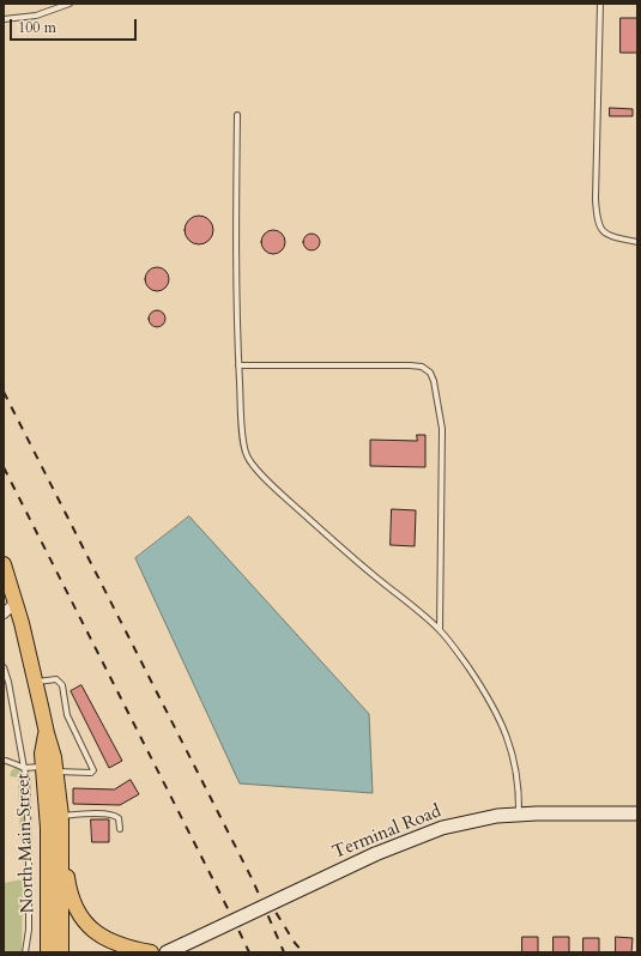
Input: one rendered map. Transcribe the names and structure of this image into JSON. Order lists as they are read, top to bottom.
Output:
{
  "streets": {
    "main road": ["Terminal Road", "North Main Street"]
  },
  "scale_bar": "100 m"
}
